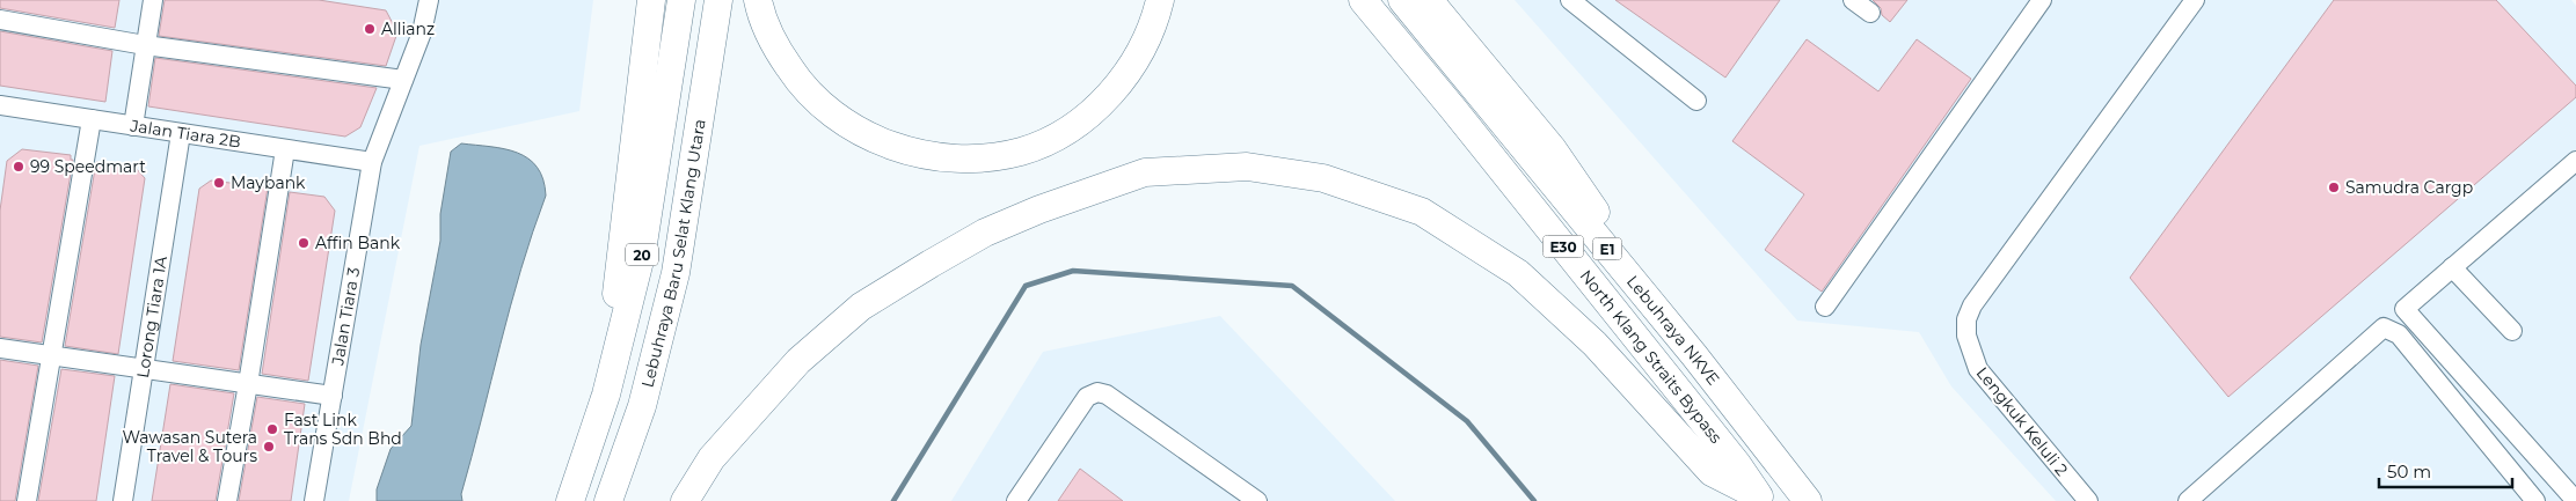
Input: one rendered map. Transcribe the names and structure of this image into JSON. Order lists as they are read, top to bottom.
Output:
{
  "streets": {
    "highway": [
      "E30",
      "E1",
      "Lebuhraya Baru Selat Klang Utara",
      "20",
      "Lebuhraya NKVE",
      "North Klang Straits Bypass"
    ],
    "street": [
      "Jalan Tiara 2B",
      "Jalan Tiara 3",
      "Lorong Tiara 1A",
      "Lengkuk Keluli 2"
    ]
  },
  "crossings": [
    ["Jalan Tiara 2B", "Jalan Tiara 3"],
    ["Jalan Tiara 2B", "Lorong Tiara 1A"]
  ],
  "places": [
    "Allianz",
    "99 Speedmart",
    "Maybank",
    "Samudra Cargp",
    "Affin Bank",
    "Fast Link Trans Sdn Bhd",
    "Wawasan Sutera Travel & Tours"
  ],
  "scale_bar": "50 m"
}
